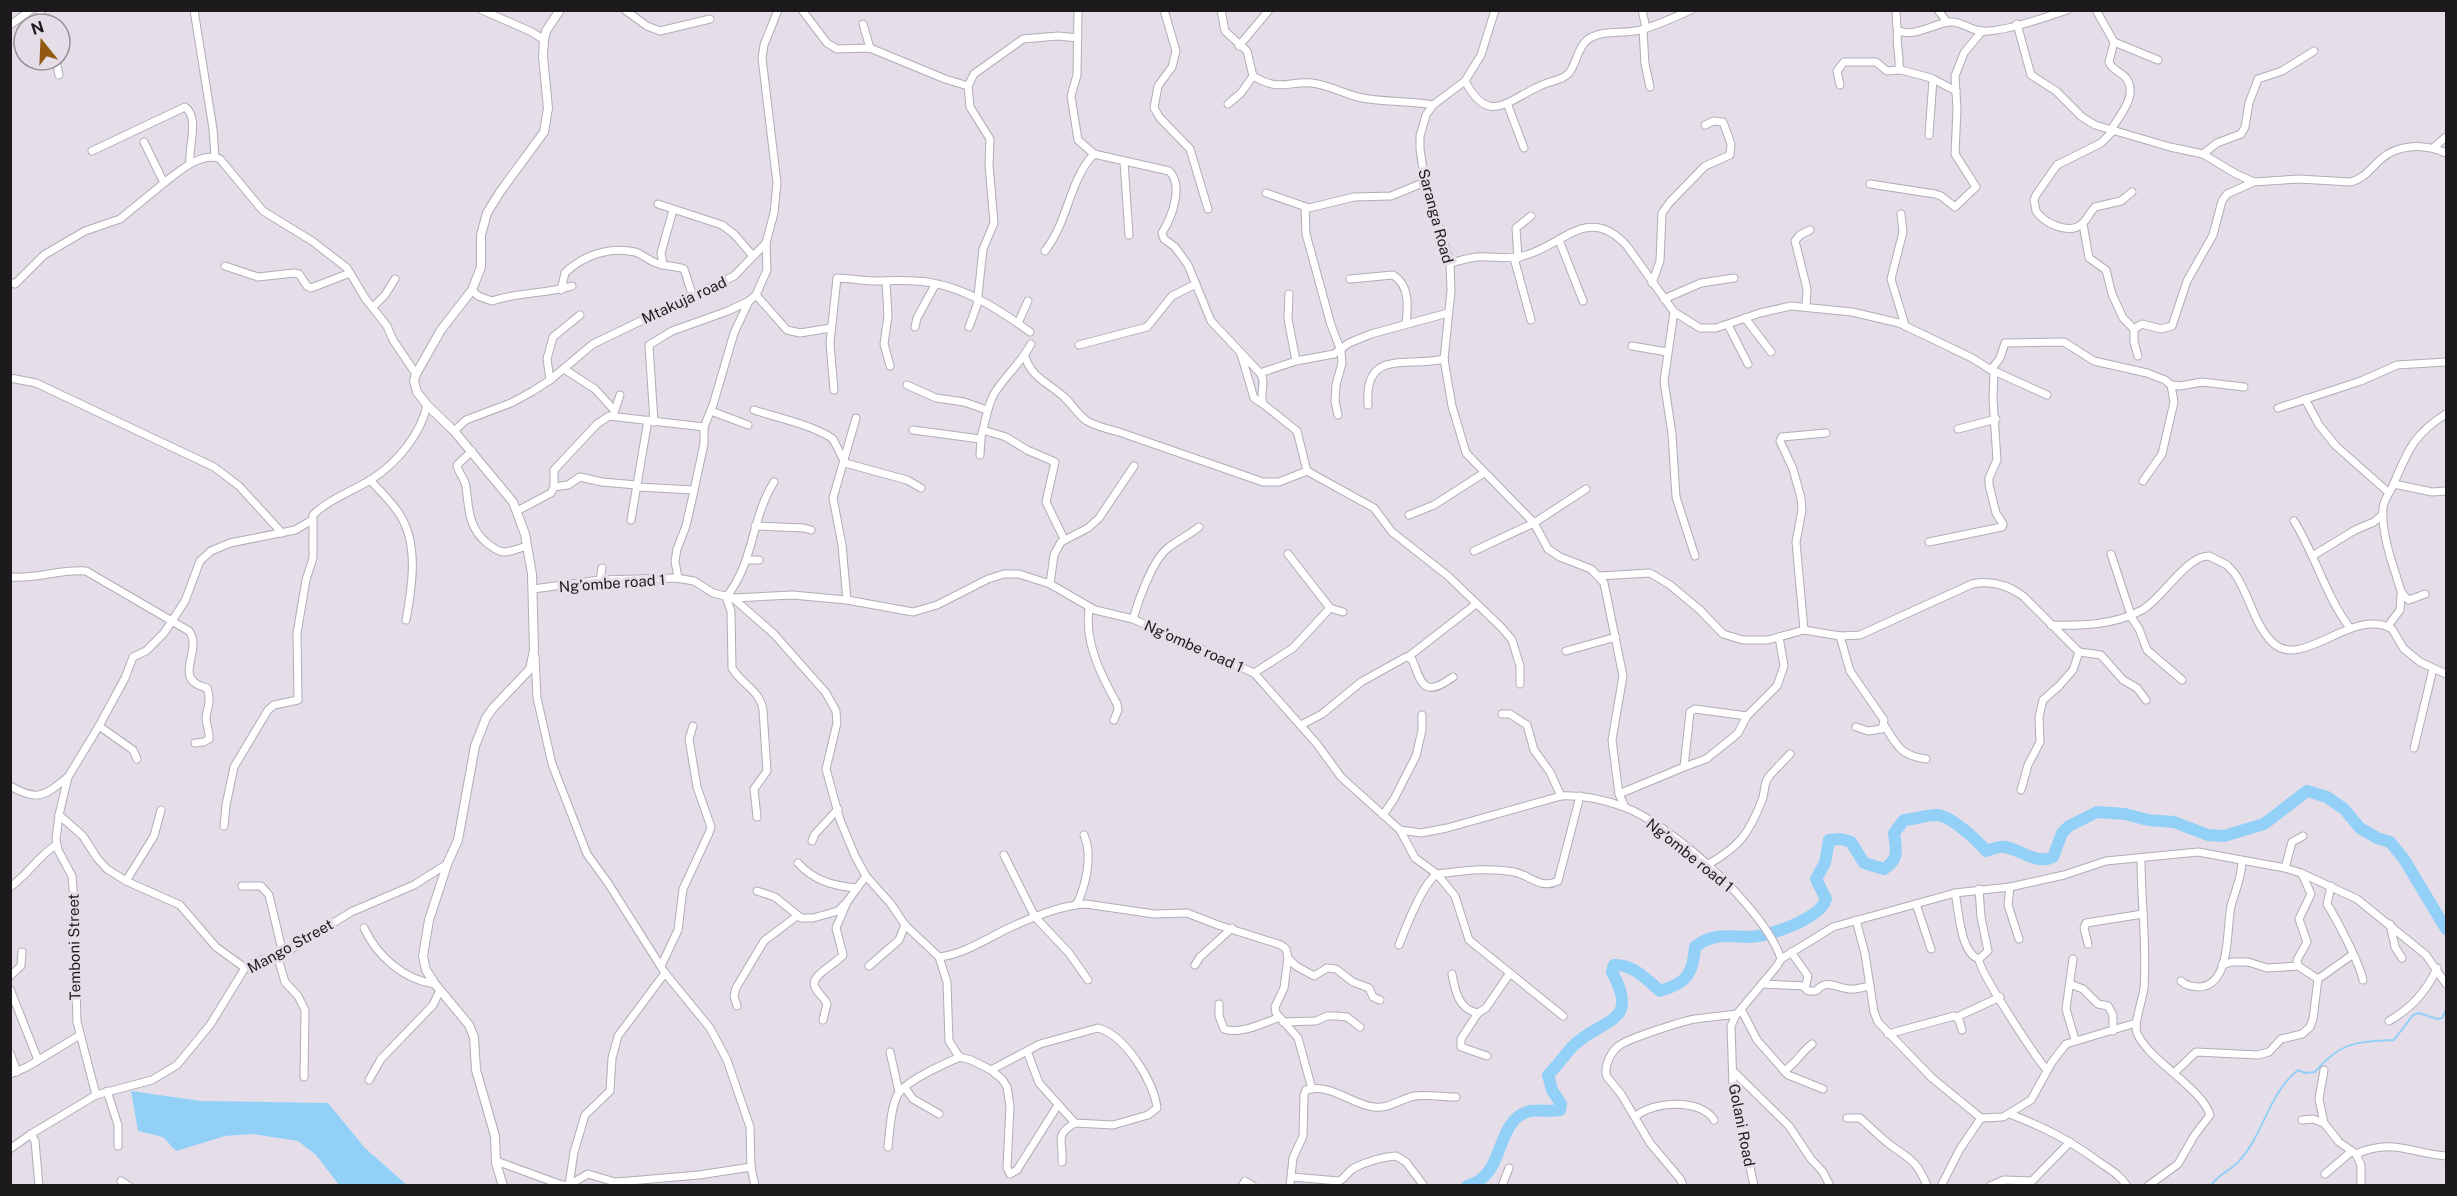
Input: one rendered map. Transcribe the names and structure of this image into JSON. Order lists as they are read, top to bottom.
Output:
{
  "streets": {
    "street": [
      "Saranga Road",
      "Mtakuja road",
      "Ng’ombe road 1",
      "Mango Street",
      "Temboni Street",
      "Golani Road"
    ]
  },
  "crossings": [
    ["Ng’ombe road 1", "Golani Road"],
    ["Mango Street", "Temboni Street"]
  ],
  "north": "top"
}
